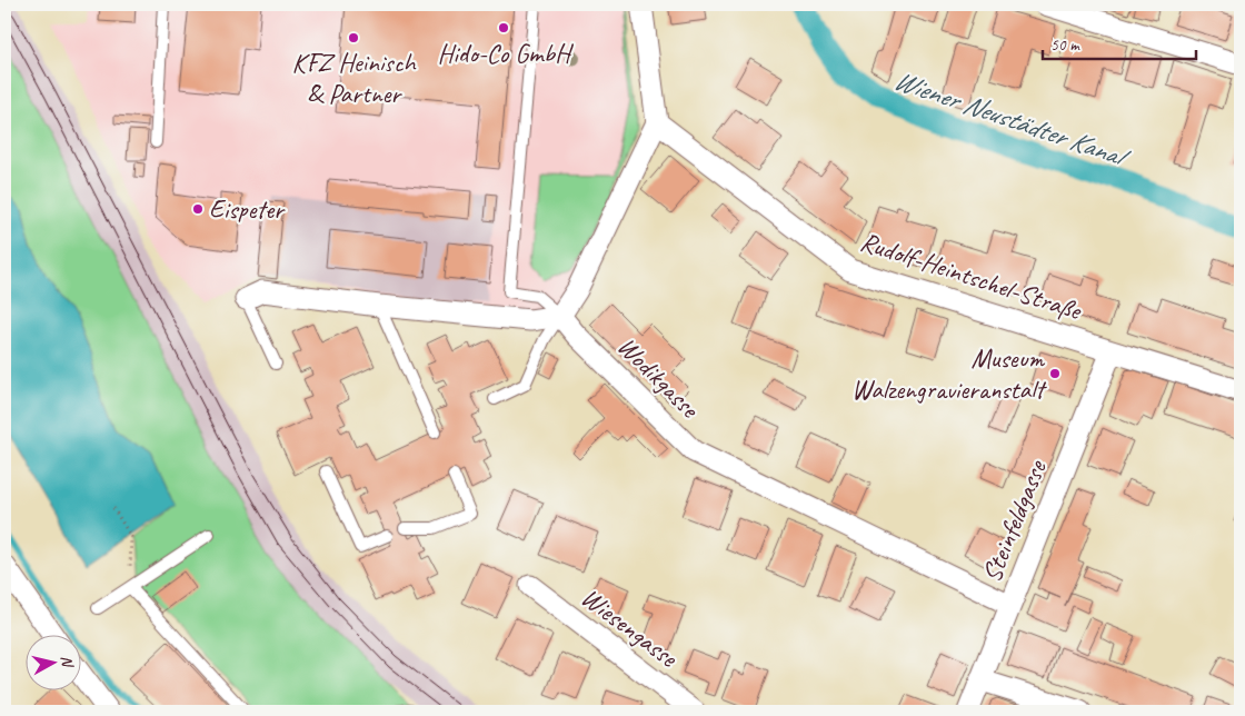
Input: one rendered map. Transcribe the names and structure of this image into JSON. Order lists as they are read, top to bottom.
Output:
{
  "streets": {
    "street": [
      "Rudolf-Heintschel-Straße",
      "Wodikgasse",
      "Steinfeldgasse",
      "Wiesengasse"
    ]
  },
  "crossings": [
    ["Rudolf-Heintschel-Straße", "Steinfeldgasse"],
    ["Wodikgasse", "Steinfeldgasse"]
  ],
  "water": ["Wiener Neustädter Kanal"],
  "places": [
    "Hido-Co GmbH",
    "KFZ Heinisch & Partner",
    "Eispeter",
    "Museum Walzengravieranstalt"
  ],
  "scale_bar": "50 m",
  "north": "right"
}
